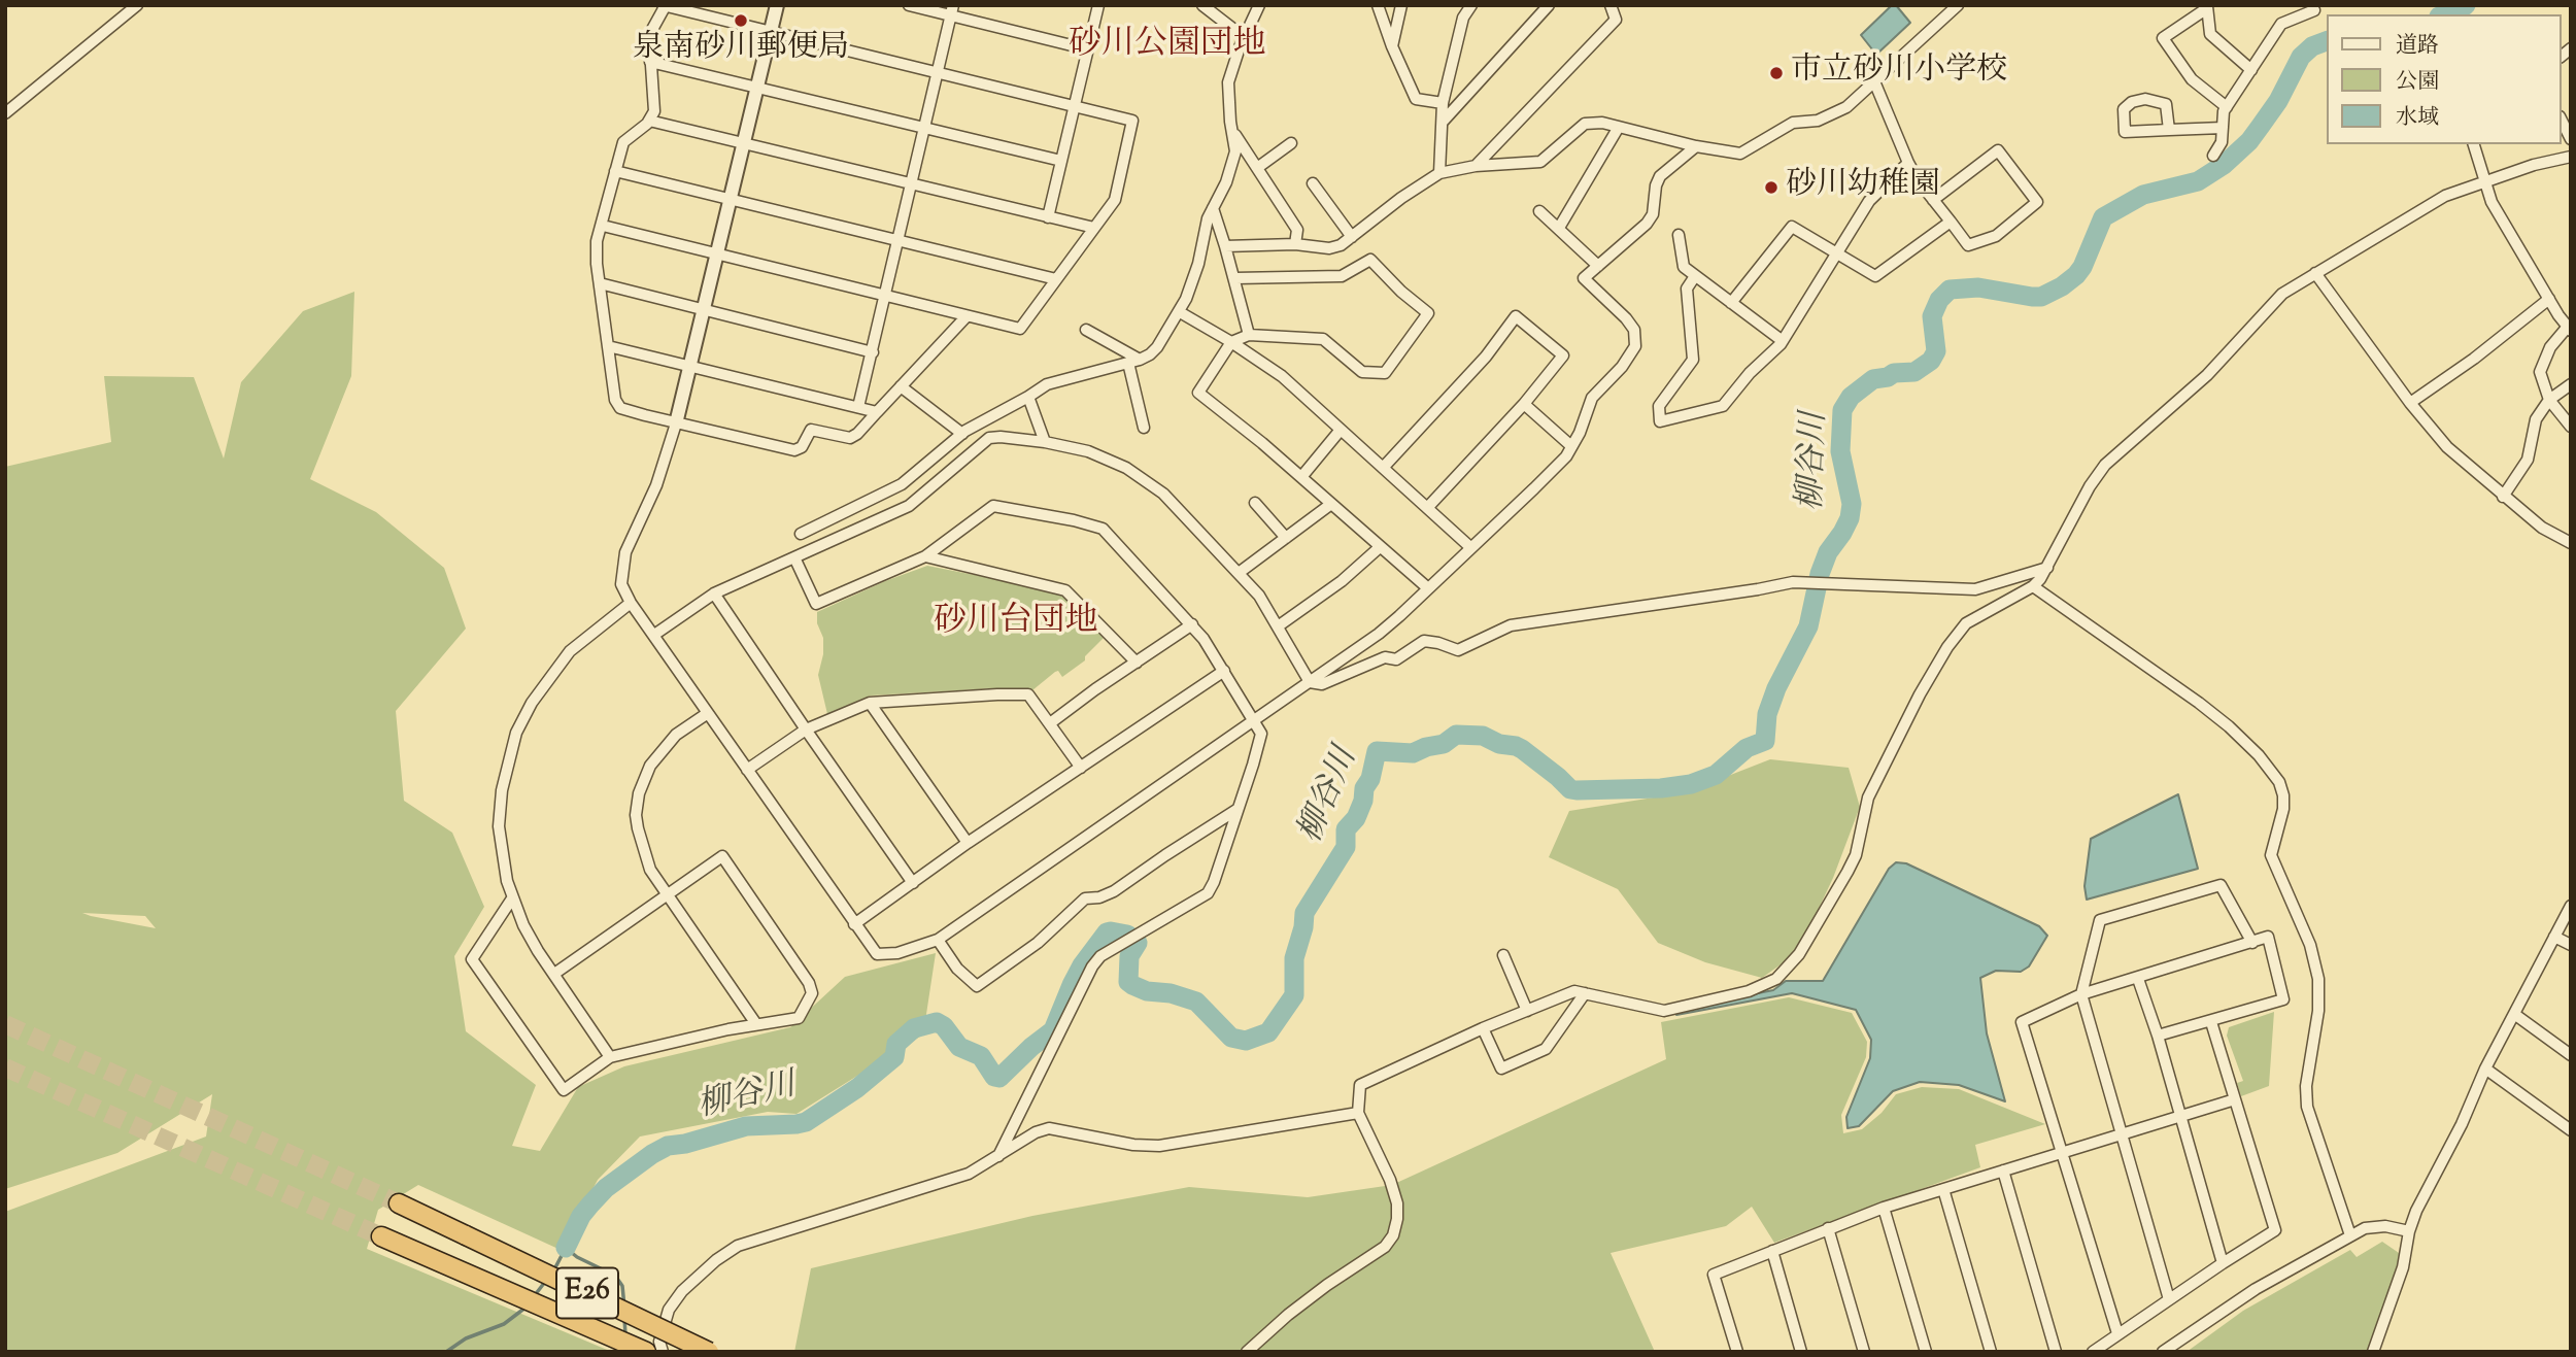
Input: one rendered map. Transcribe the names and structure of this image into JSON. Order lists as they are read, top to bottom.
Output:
{
  "streets": {
    "highway": ["E26"]
  },
  "districts": ["砂川公園団地", "砂川台団地"],
  "water": ["柳谷川"],
  "places": ["泉南砂川郵便局", "市立砂川小学校", "砂川幼稚園"],
  "legend": ["道路", "公園", "水域"]
}
